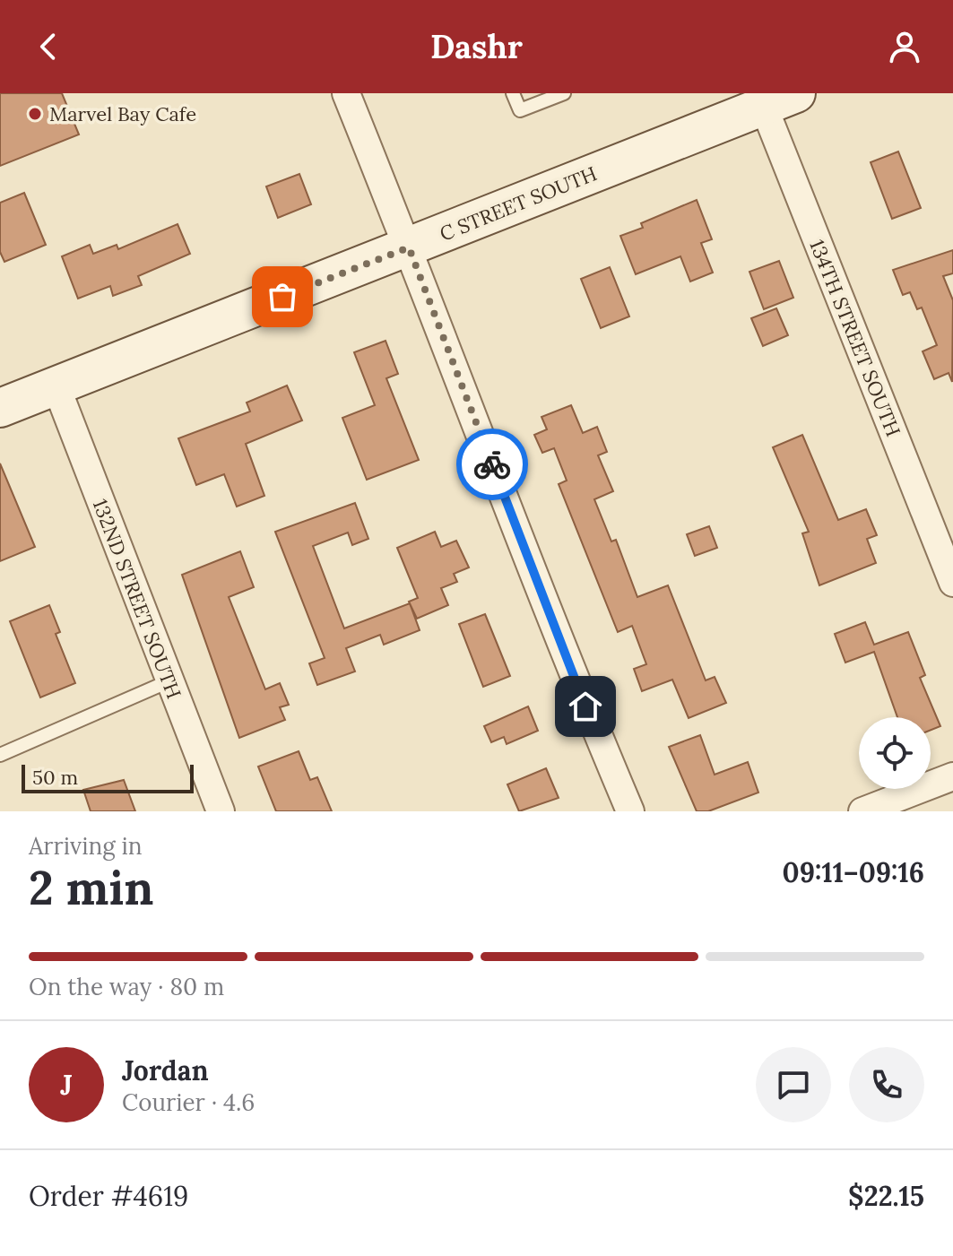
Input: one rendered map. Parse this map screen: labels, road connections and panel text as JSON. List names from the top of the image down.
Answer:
{
  "streets": {
    "street": ["C STREET SOUTH", "134TH STREET SOUTH", "132ND STREET SOUTH"]
  },
  "crossings": [
    ["C STREET SOUTH", "134TH STREET SOUTH"],
    ["C STREET SOUTH", "132ND STREET SOUTH"]
  ],
  "places": ["Marvel Bay Cafe"],
  "scale_bar": "50 m",
  "page": {
    "header": "Dashr",
    "scale": "50 m",
    "heading": ["2 min", "Arriving in", "09:11–09:16"],
    "panel": [
      "Jordan",
      "Courier · 4.6",
      "Order #4619",
      "$22.15"
    ],
    "bar": "On the way · 80 m",
    "round": "J"
  }
}
